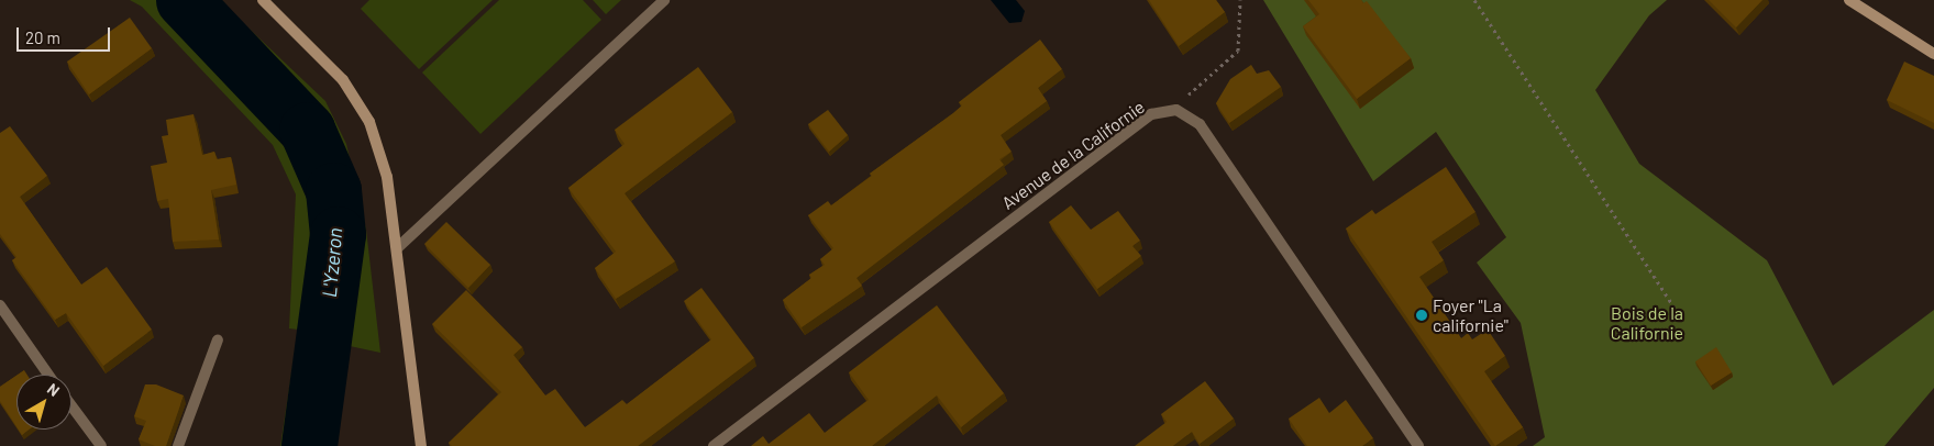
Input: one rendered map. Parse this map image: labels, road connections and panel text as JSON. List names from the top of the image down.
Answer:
{
  "streets": {
    "street": ["Avenue de la Californie"]
  },
  "water": ["L'Yzeron"],
  "parks": ["Bois de la Californie"],
  "places": ["Foyer \"La californie\""],
  "scale_bar": "20 m",
  "north": "top right"
}
